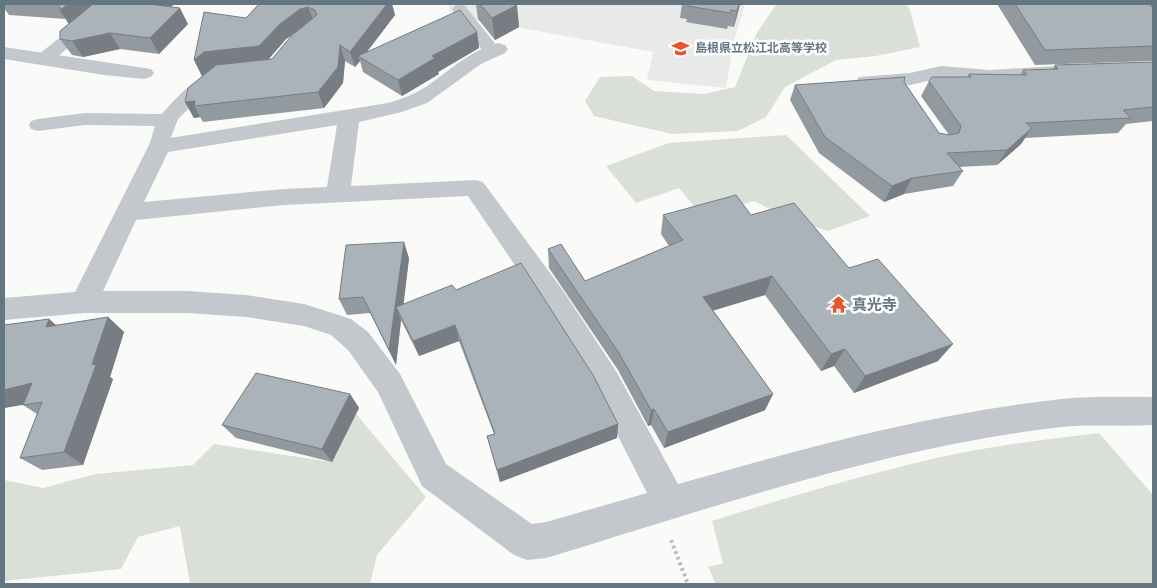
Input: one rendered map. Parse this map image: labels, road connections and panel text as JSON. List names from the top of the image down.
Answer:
{
  "places": {
    "school or university": ["島根県立松江北高等学校"],
    "temple": ["真光寺"]
  }
}
